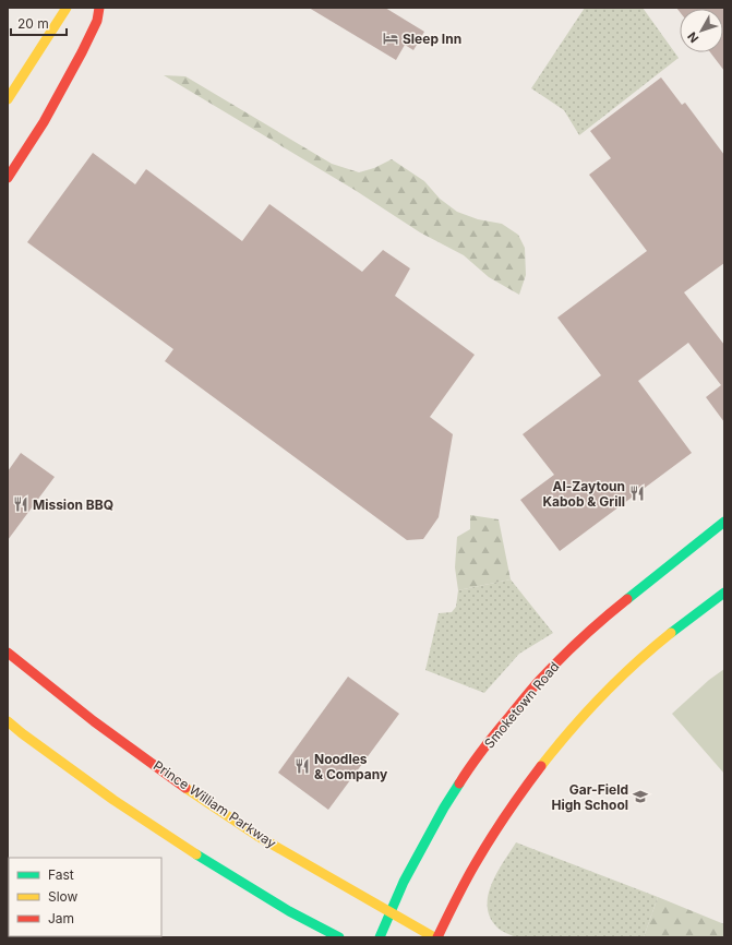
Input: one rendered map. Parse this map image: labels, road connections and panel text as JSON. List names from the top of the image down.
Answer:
{
  "streets": {
    "main road": ["Smoketown Road", "Prince William Parkway"]
  },
  "crossings": [
    ["Smoketown Road", "Prince William Parkway"]
  ],
  "places": {
    "hotel": ["Sleep Inn"],
    "restaurant": ["Al-Zaytoun Kabob & Grill", "Mission BBQ", "Noodles & Company"],
    "school or university": ["Gar-Field High School"]
  },
  "legend": ["Fast", "Slow", "Jam"],
  "scale_bar": "20 m",
  "north": "bottom left"
}
